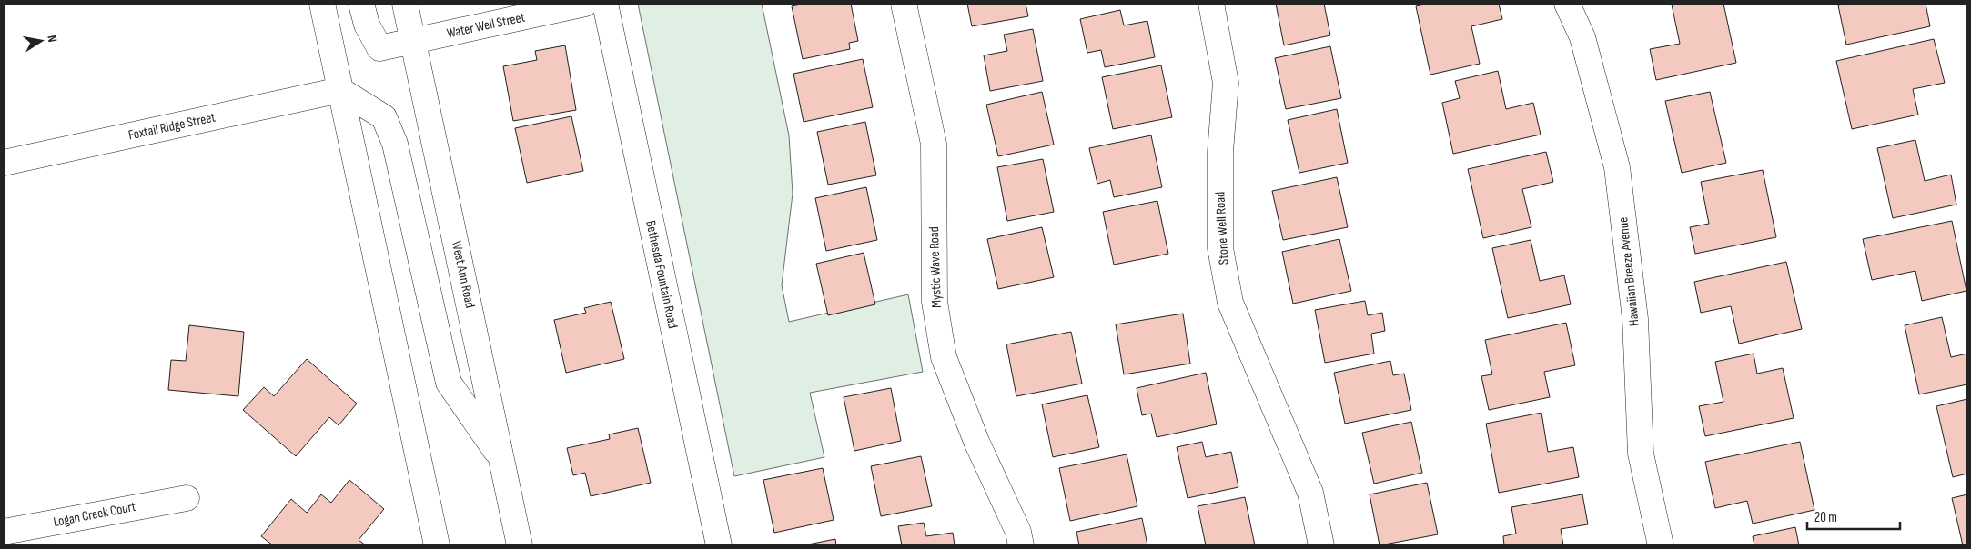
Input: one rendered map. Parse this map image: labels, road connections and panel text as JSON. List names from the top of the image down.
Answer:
{
  "streets": {
    "street": [
      "Water Well Street",
      "Foxtail Ridge Street",
      "Stone Well Road",
      "Mystic Wave Road",
      "Hawaiian Breeze Avenue",
      "West Ann Road",
      "Bethesda Fountain Road",
      "Logan Creek Court"
    ]
  },
  "crossings": [
    ["Water Well Street", "West Ann Road"]
  ],
  "scale_bar": "20 m",
  "north": "right"
}
